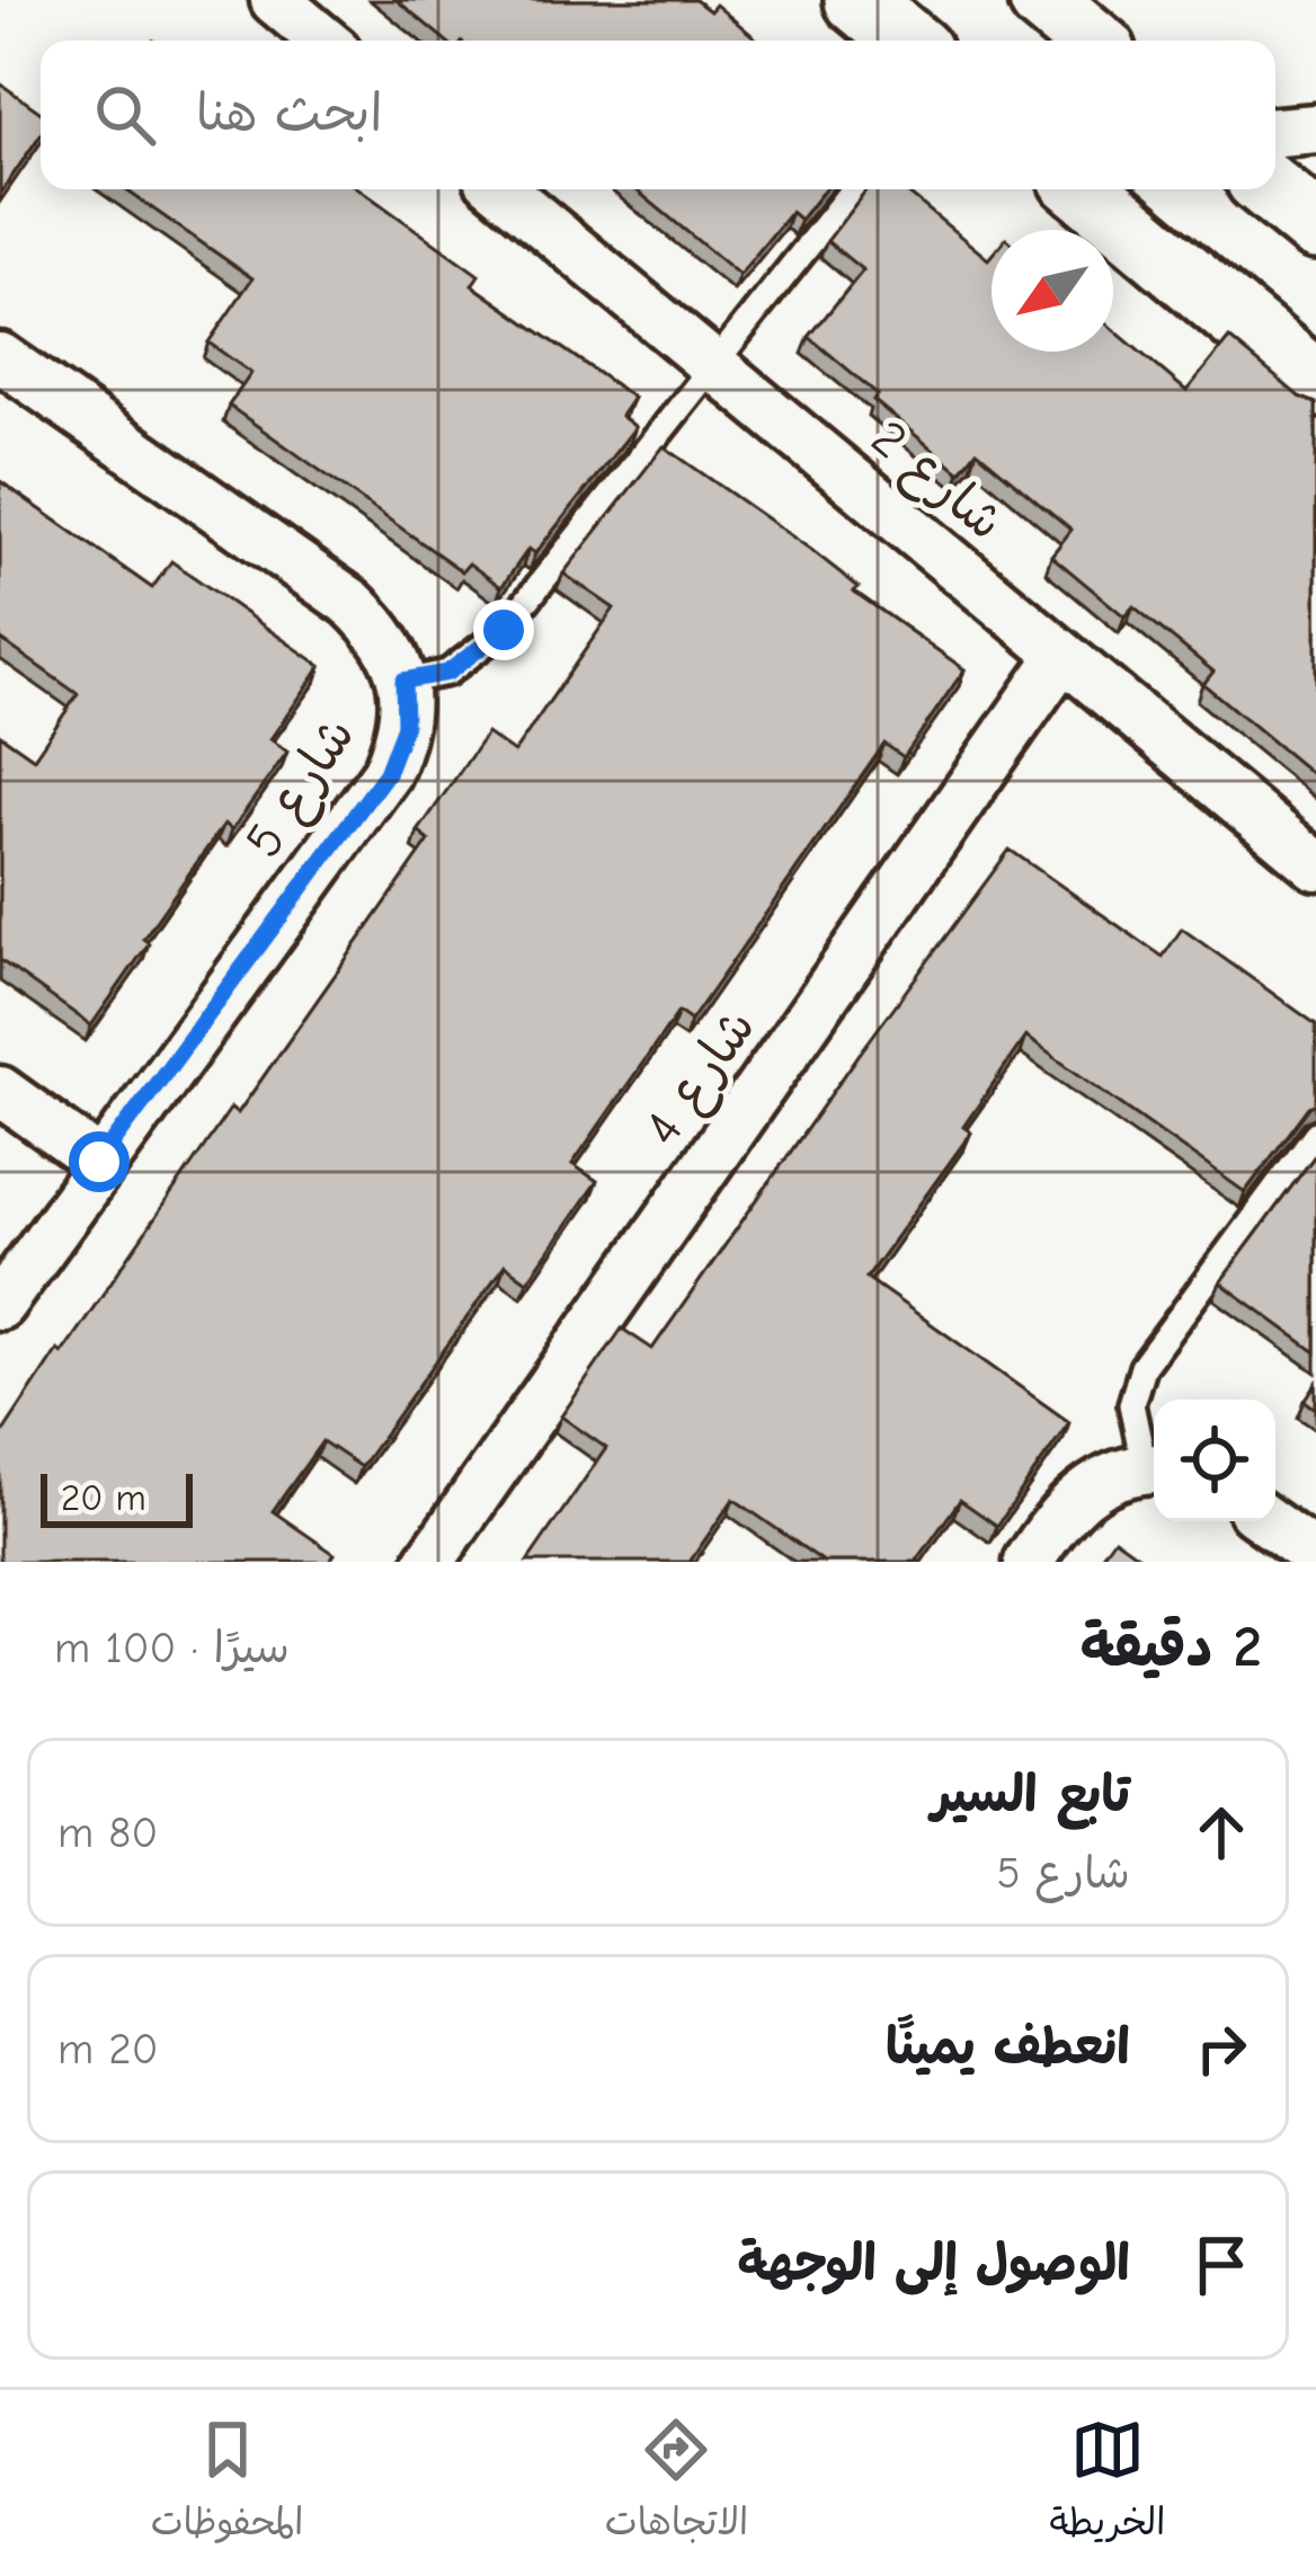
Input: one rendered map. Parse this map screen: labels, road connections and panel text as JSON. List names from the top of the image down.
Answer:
{
  "streets": {
    "street": ["شارع 2", "شارع 5", "شارع 4"]
  },
  "crossings": [
    ["شارع 2", "شارع 4"]
  ],
  "scale_bar": "20 m",
  "north": "bottom left",
  "page": {
    "search": "ابحث هنا",
    "scale": "20 m",
    "heading": ["2 دقيقة", "سيرًا · 100 m"],
    "list": [
      ["تابع السير", "شارع 5", "80 m"],
      ["انعطف يمينًا", "20 m"],
      "الوصول إلى الوجهة"
    ],
    "nav": ["الخريطة", "الاتجاهات", "المحفوظات"]
  }
}
